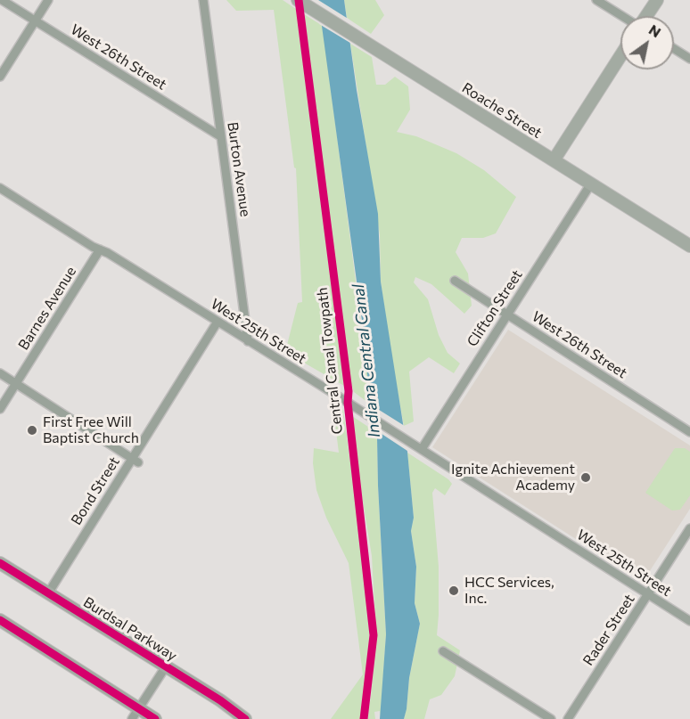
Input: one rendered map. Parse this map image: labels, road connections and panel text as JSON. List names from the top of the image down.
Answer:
{
  "streets": {
    "street": [
      "West 26th Street",
      "Roache Street",
      "Burton Avenue",
      "Barnes Avenue",
      "Clifton Street",
      "West 25th Street",
      "Bond Street",
      "Burdsal Parkway",
      "Rader Street"
    ],
    "cycle path": ["Central Canal Towpath"]
  },
  "crossings": [
    ["West 26th Street", "Burton Avenue"],
    ["West 26th Street", "Clifton Street"],
    ["Roache Street", "Clifton Street"],
    ["Burton Avenue", "West 25th Street"],
    ["Barnes Avenue", "West 25th Street"],
    ["Clifton Street", "West 25th Street"],
    ["West 25th Street", "Bond Street"],
    ["West 25th Street", "Rader Street"],
    ["Bond Street", "Burdsal Parkway"]
  ],
  "water": ["Indiana Central Canal"],
  "places": ["First Free Will Baptist Church", "Ignite Achievement Academy", "HCC Services, Inc."],
  "north": "top right"
}
